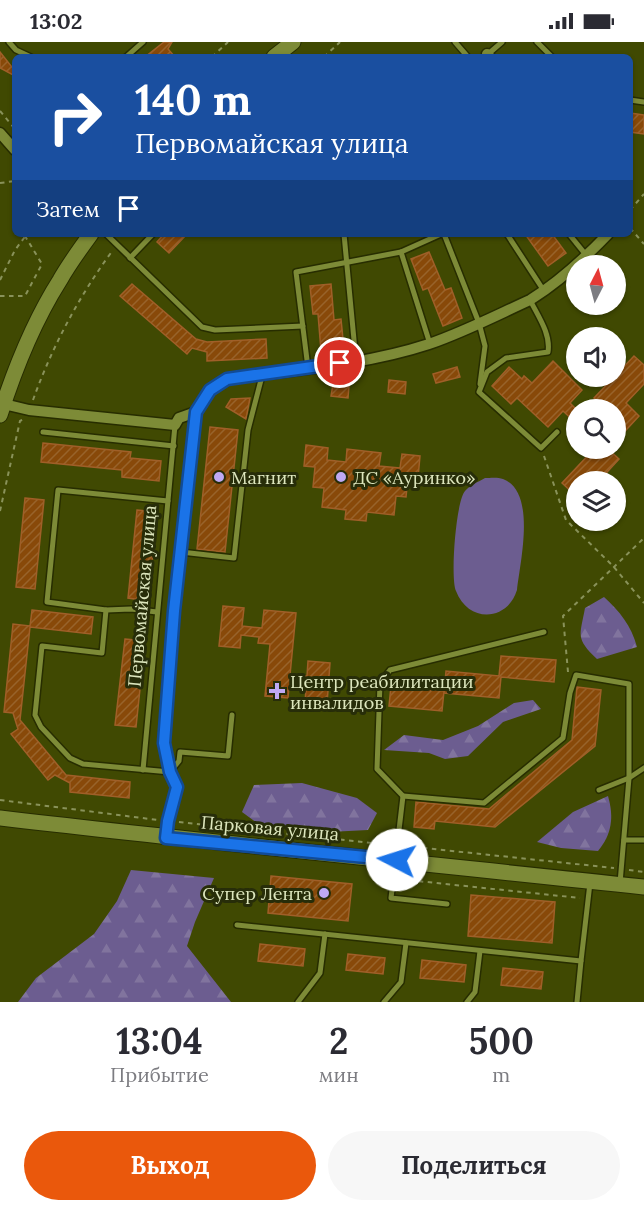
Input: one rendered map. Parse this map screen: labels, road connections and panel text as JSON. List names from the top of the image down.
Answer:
{
  "streets": {
    "main road": ["Парковая улица"],
    "street": ["Первомайская улица"]
  },
  "crossings": [
    ["Первомайская улица", "Парковая улица"]
  ],
  "places": {
    "other": ["Магнит", "ДС «Ауринко»", "Супер Лента"],
    "health": ["Центр реабилитации инвалидов"]
  },
  "north": "top",
  "page": {
    "status": "13:02",
    "turn": ["140 m", "Первомайская улица"],
    "then": "Затем",
    "eta": [
      "13:04",
      "Прибытие",
      "2",
      "мин",
      "500",
      "m"
    ],
    "buttons": ["Выход", "Поделиться"]
  }
}
